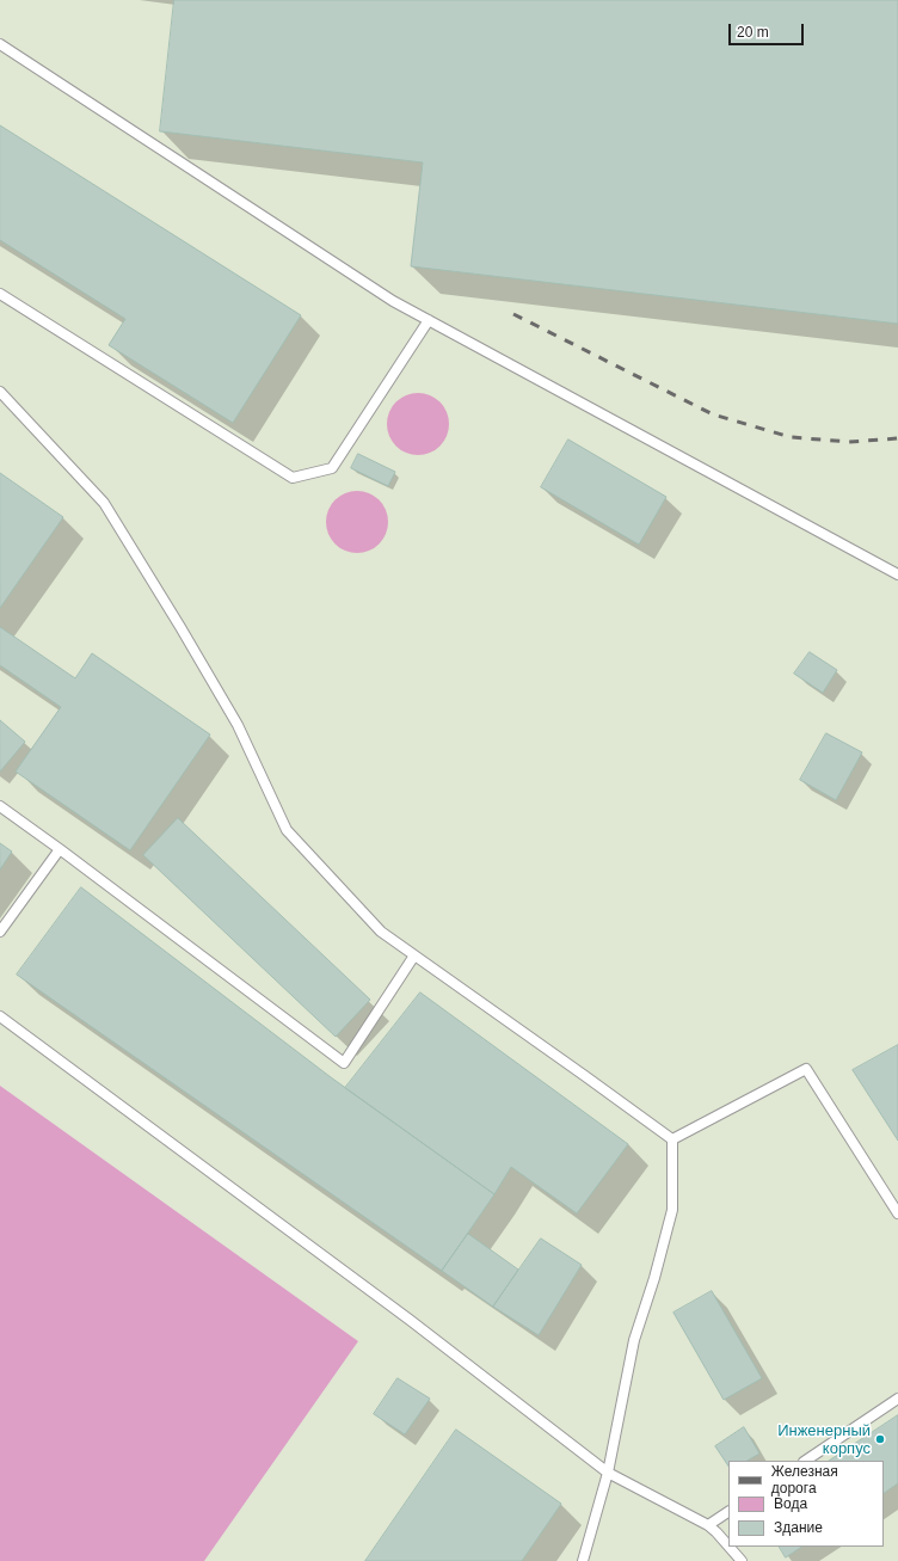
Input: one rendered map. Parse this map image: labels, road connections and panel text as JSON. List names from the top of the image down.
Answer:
{
  "places": ["Инженерный корпус"],
  "legend": ["Железная дорога", "Вода", "Здание"],
  "scale_bar": "20 m"
}
